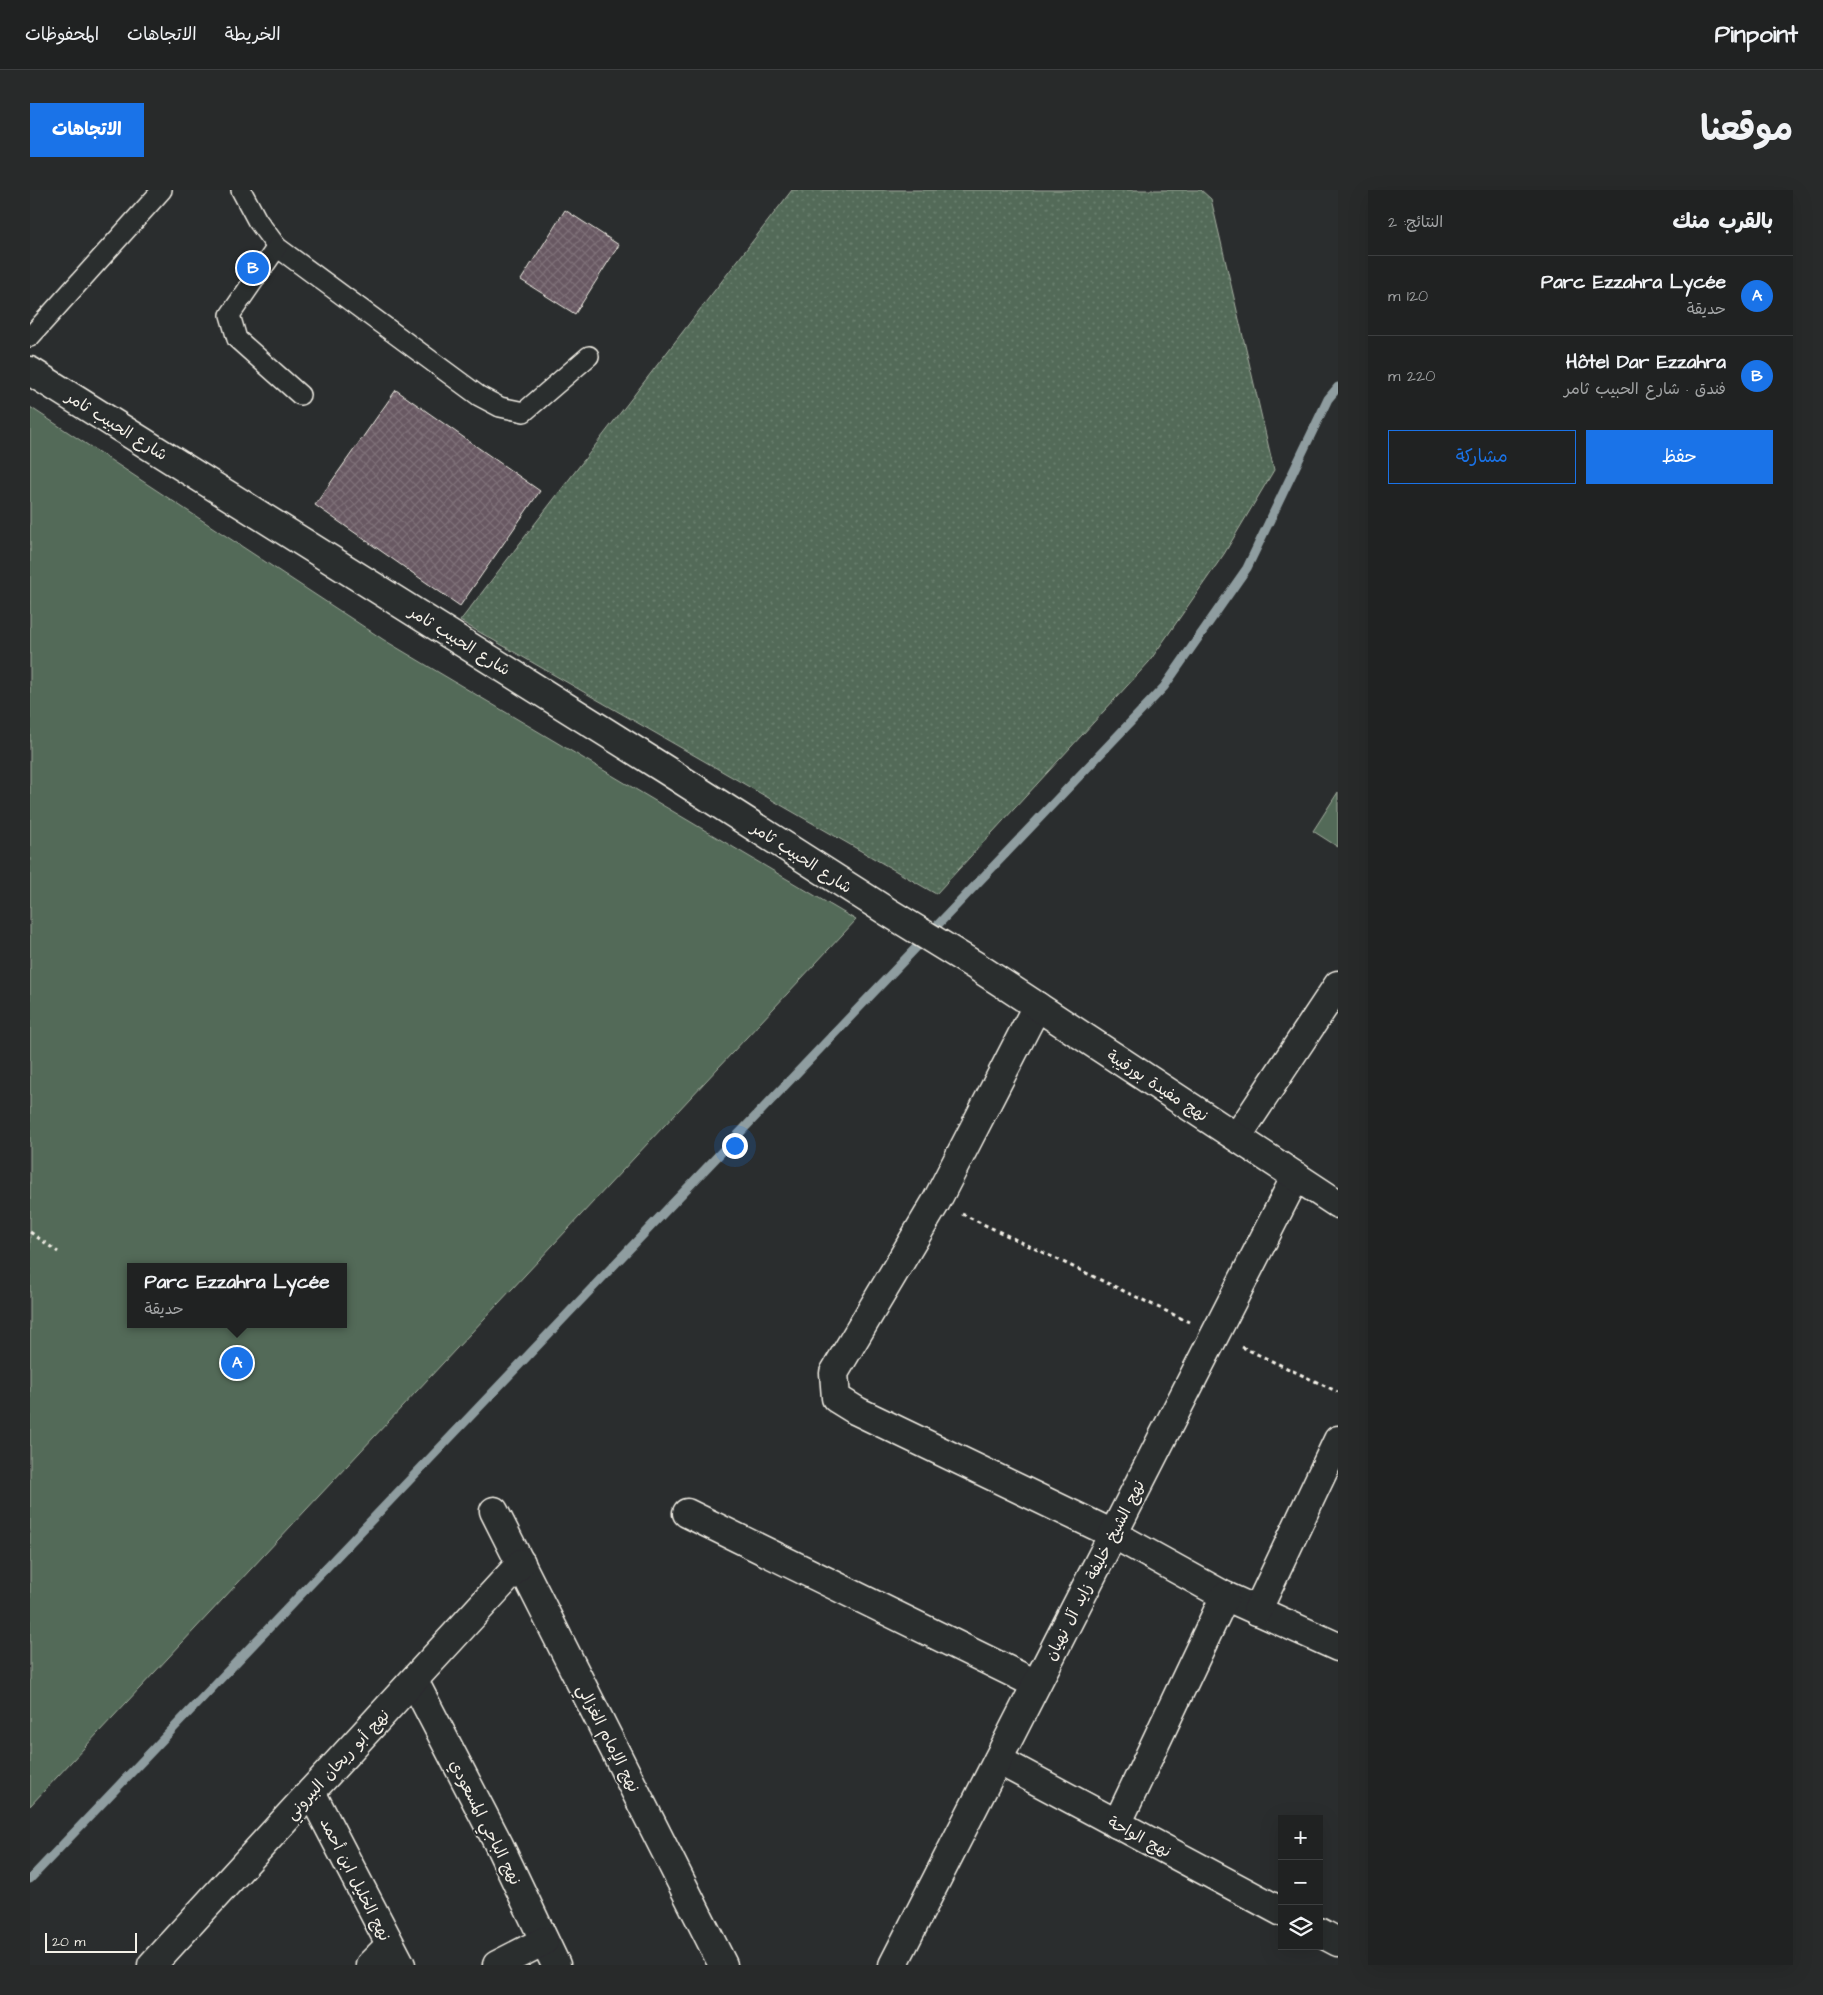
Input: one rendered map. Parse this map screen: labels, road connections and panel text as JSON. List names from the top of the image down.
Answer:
{
  "streets": {
    "street": [
      "شارع الحبيب ثامر",
      "نهج مفيدة بورقيبة",
      "نهج الشيخ خليفة زايد آل نهيان",
      "نهج الإمام الغزالي",
      "نهج أبو ريحان البيروني",
      "نهج الباجي المسعودي",
      "نهج الواحة",
      "نهج الخليل ابن أحمد"
    ]
  },
  "crossings": [
    ["شارع الحبيب ثامر", "نهج مفيدة بورقيبة"],
    ["نهج مفيدة بورقيبة", "نهج الشيخ خليفة زايد آل نهيان"],
    ["نهج الشيخ خليفة زايد آل نهيان", "نهج الواحة"],
    ["نهج الإمام الغزالي", "نهج أبو ريحان البيروني"],
    ["نهج أبو ريحان البيروني", "نهج الباجي المسعودي"],
    ["نهج أبو ريحان البيروني", "نهج الخليل ابن أحمد"]
  ],
  "scale_bar": "20 m",
  "page": {
    "header": "Pinpoint",
    "nav": ["الخريطة", "الاتجاهات", "المحفوظات"],
    "title": "موقعنا",
    "buttons": [
      "الاتجاهات",
      ["حفظ", "مشاركة"]
    ],
    "heading": ["بالقرب منك", "النتائج: 2"],
    "pins": ["B", "A"],
    "list": [
      {
        "mark": "A",
        "name": "Parc Ezzahra Lycée",
        "note": "حديقة",
        "value": "120 m"
      },
      {
        "mark": "B",
        "name": "Hôtel Dar Ezzahra",
        "note": "فندق · شارع الحبيب ثامر",
        "value": "220 m"
      }
    ],
    "popup": ["Parc Ezzahra Lycée", "حديقة"],
    "map_buttons": ["+", "−"],
    "scale": "20 m"
  }
}
